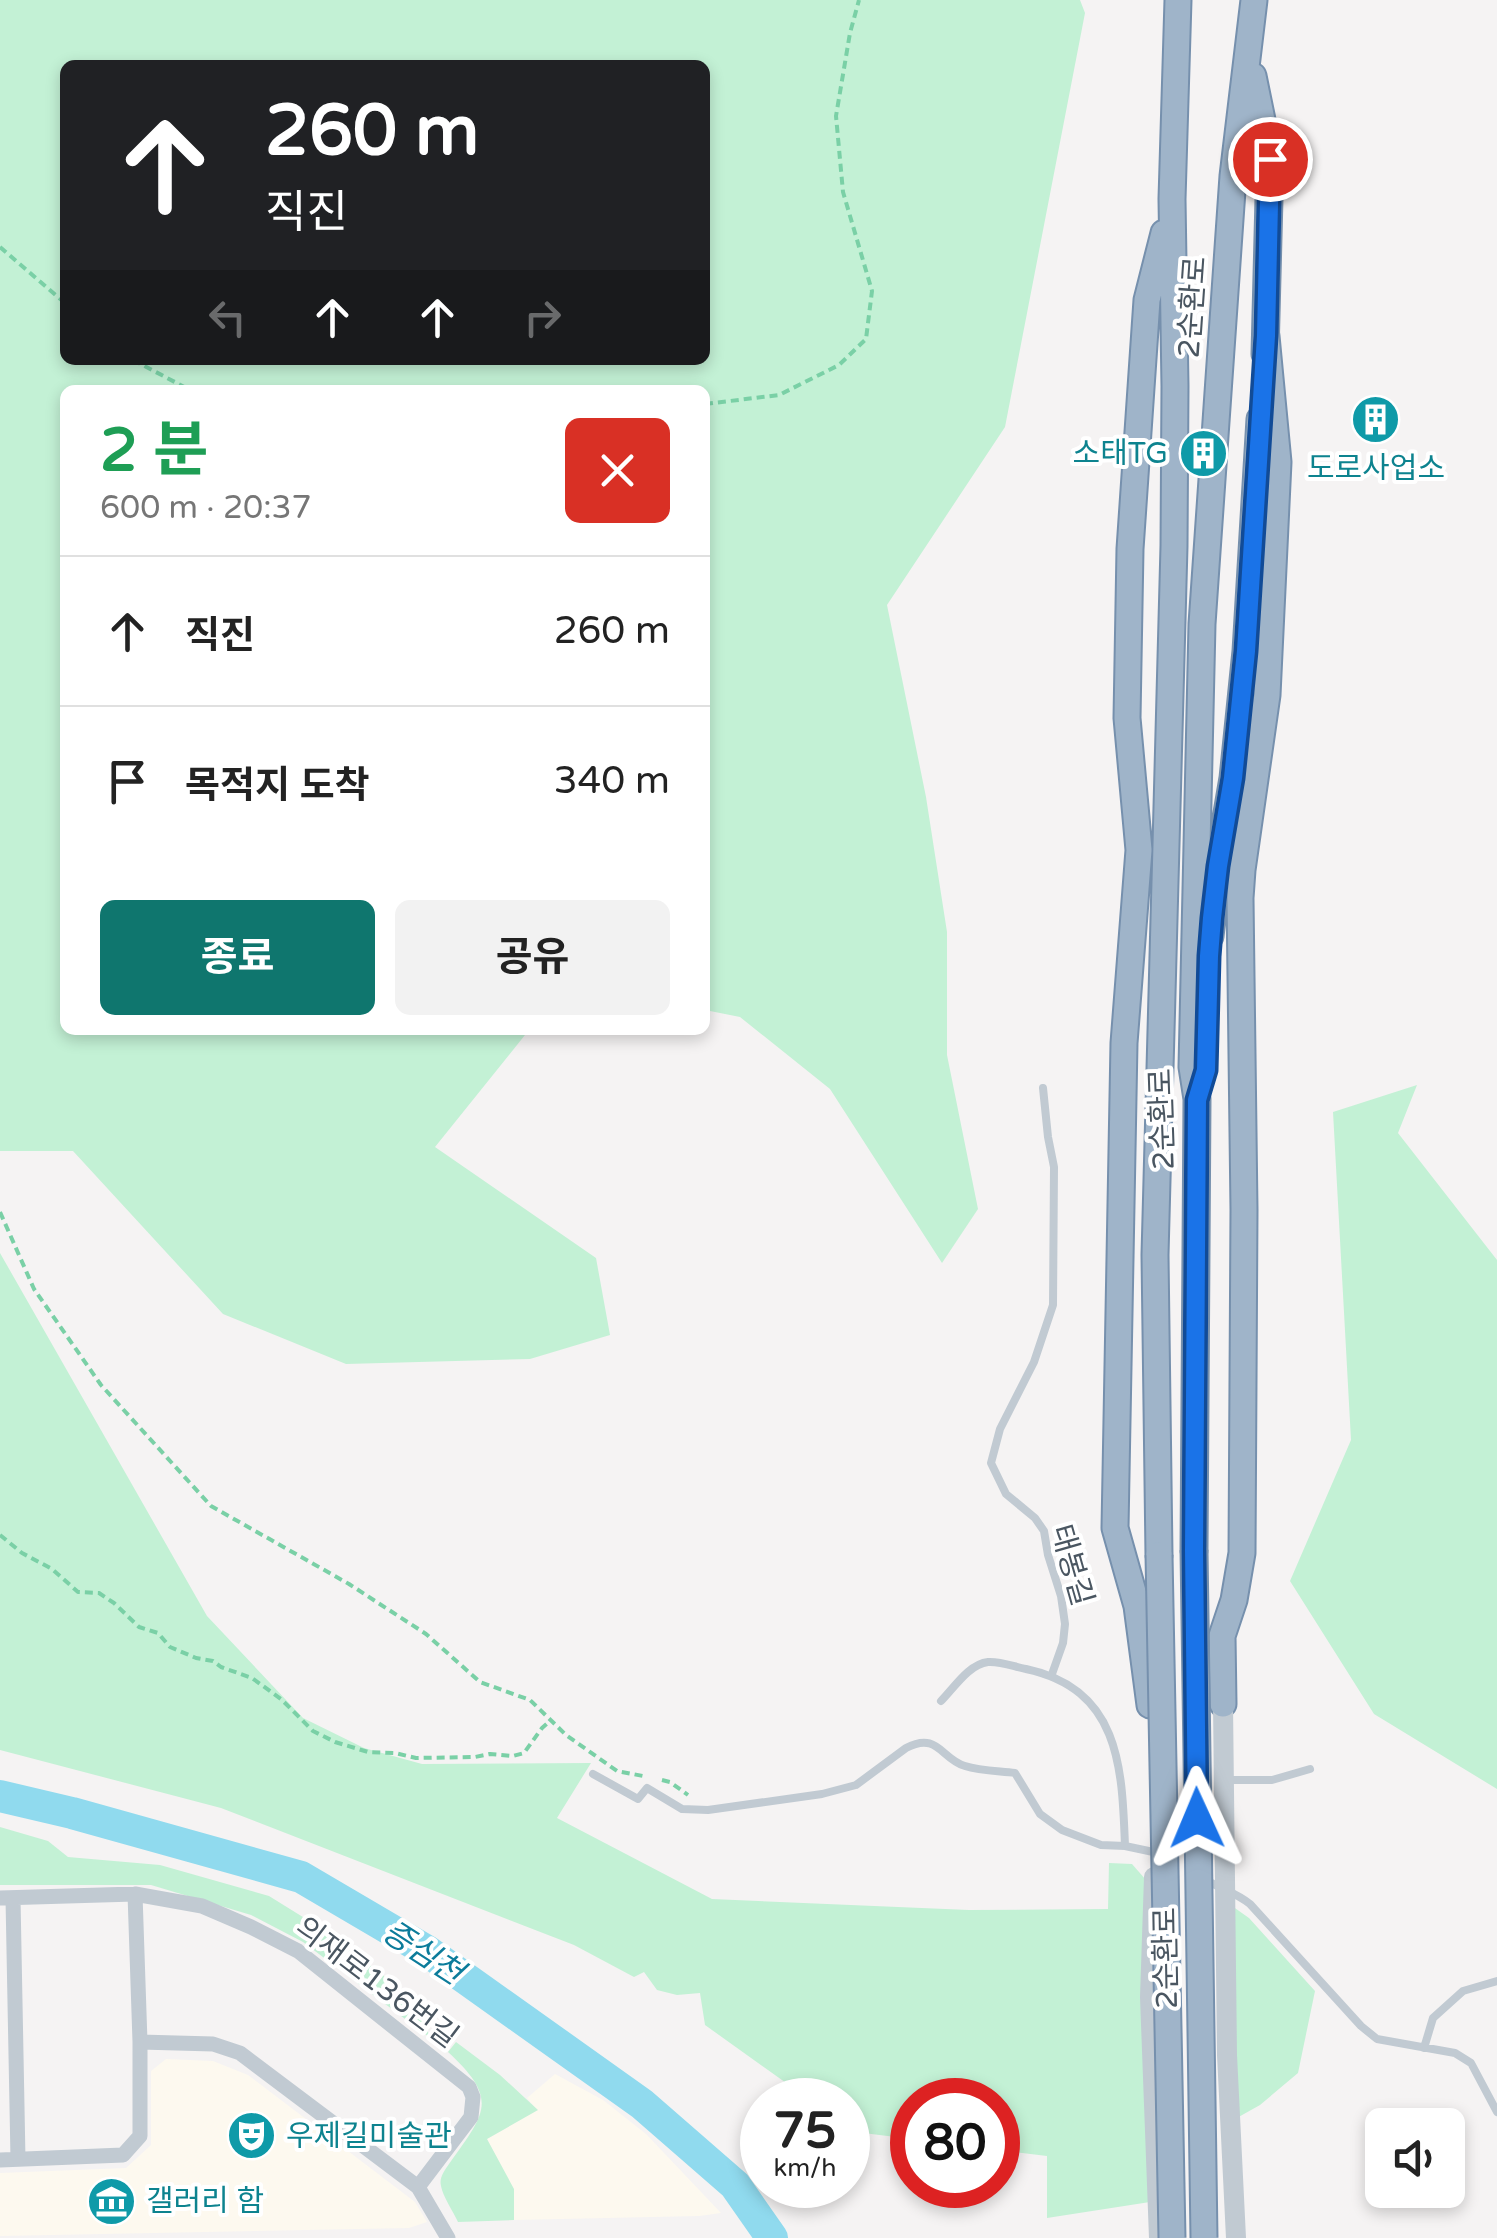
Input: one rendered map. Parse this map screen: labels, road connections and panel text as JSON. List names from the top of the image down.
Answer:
{
  "streets": {
    "highway": ["2순환로"],
    "street": ["의재로136번길"],
    "lane": ["태봉길"]
  },
  "water": ["증심천"],
  "places": {
    "building": ["도로사업소", "소태TG"],
    "theatre": ["우제길미술관"],
    "museum": ["갤러리 함"]
  },
  "page": {
    "turn": ["260 m", "직진"],
    "heading": ["2 분", "600 m · 20:37"],
    "list": [
      {
        "name": "직진",
        "value": "260 m"
      },
      {
        "name": "목적지 도착",
        "value": "340 m"
      }
    ],
    "buttons": ["종료", "공유"],
    "speed": "75 km/h",
    "limit": "80"
  }
}
